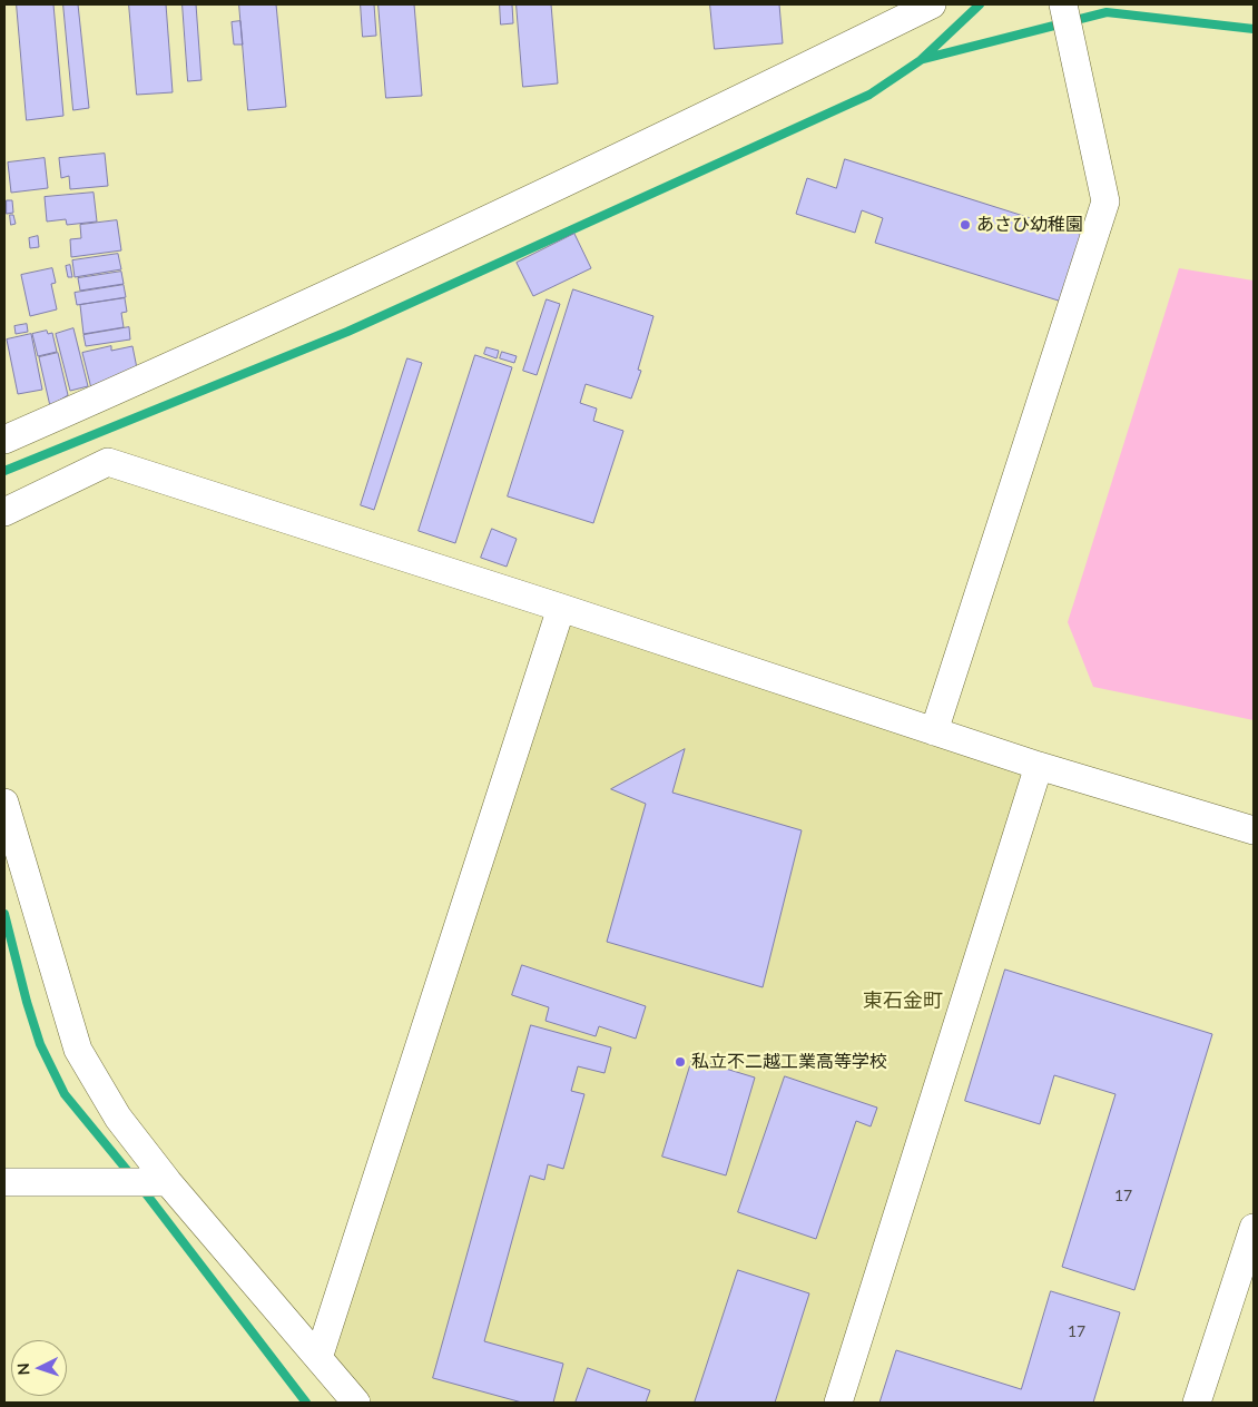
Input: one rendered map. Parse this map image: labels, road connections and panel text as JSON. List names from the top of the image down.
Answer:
{
  "districts": ["東石金町"],
  "places": ["あさひ幼稚園", "私立不二越工業高等学校"],
  "house_numbers": ["17", "17"],
  "north": "left"
}
